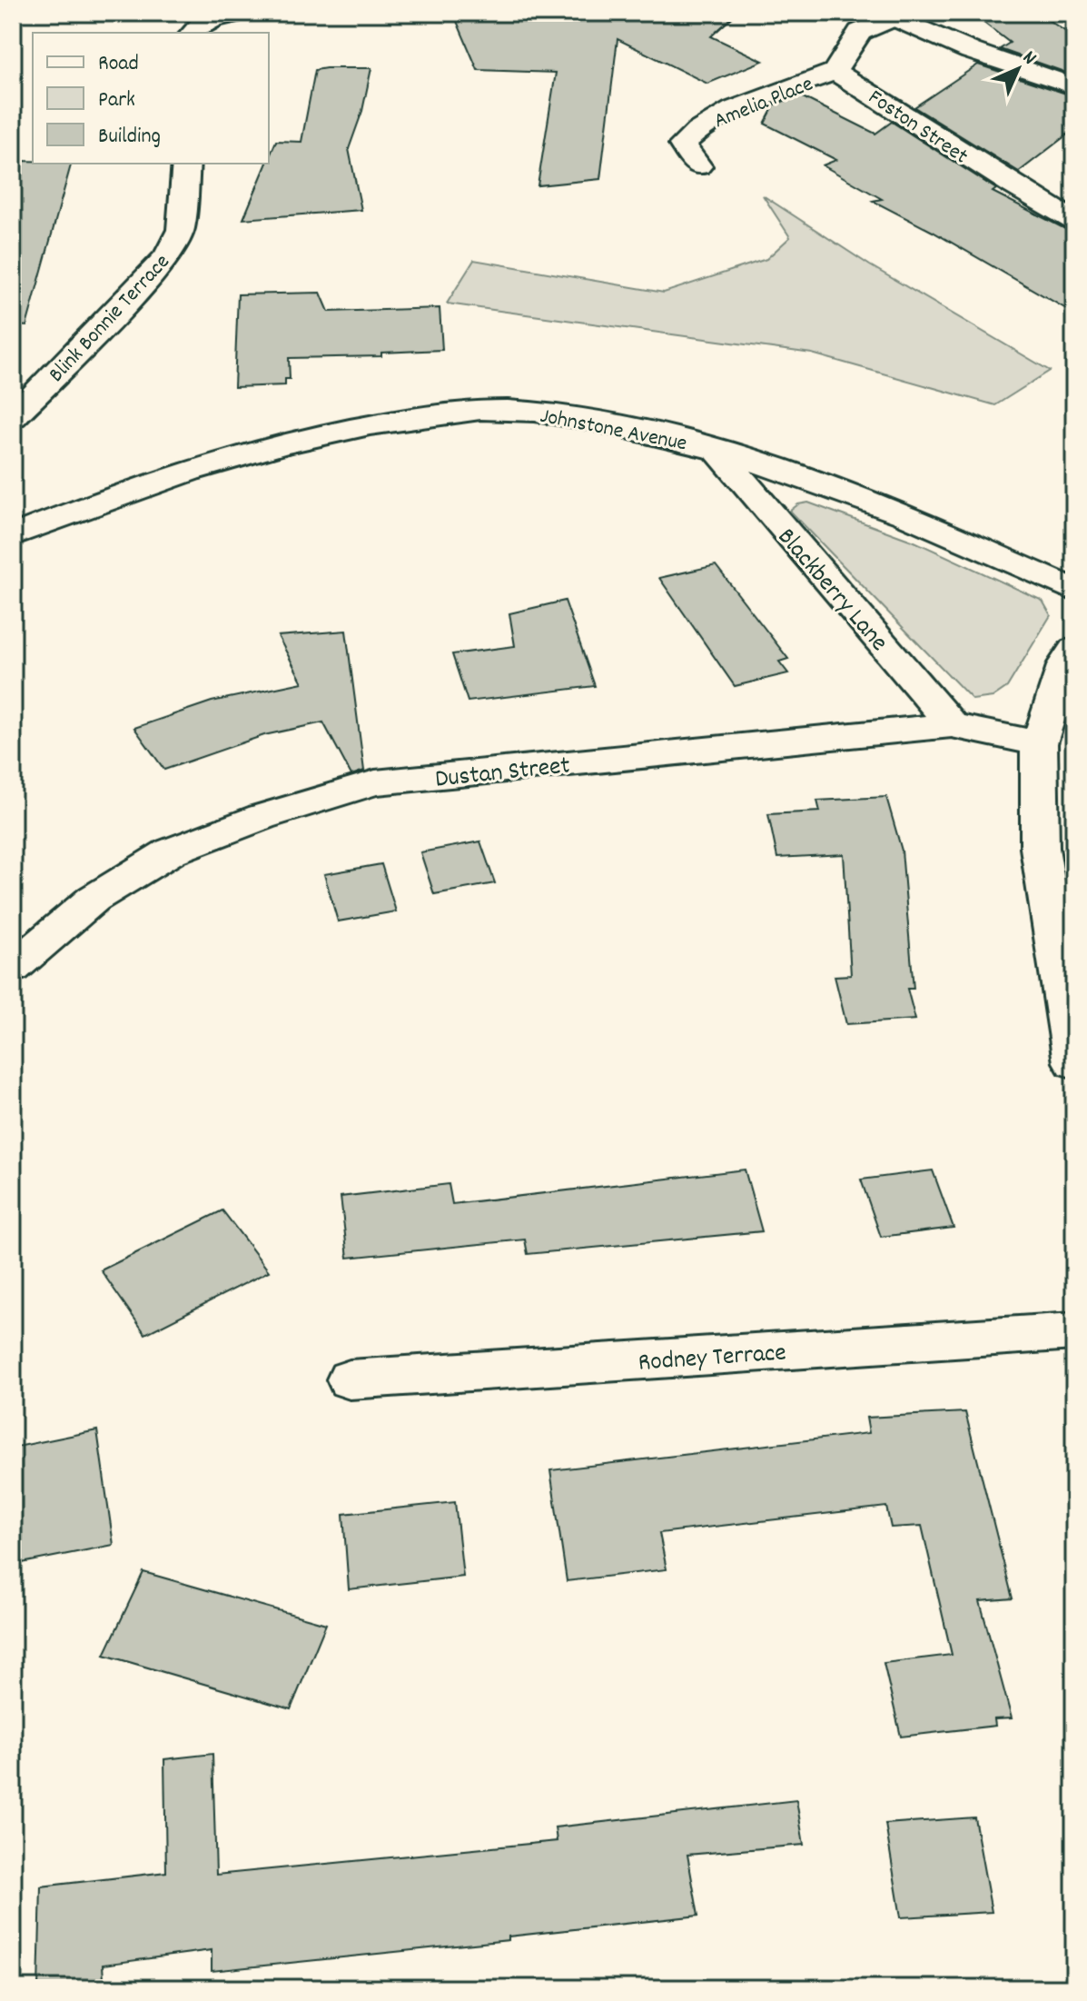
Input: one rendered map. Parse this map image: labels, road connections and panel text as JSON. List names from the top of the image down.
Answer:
{
  "streets": {
    "street": [
      "Amelia Place",
      "Foston Street",
      "Blink Bonnie Terrace",
      "Johnstone Avenue",
      "Blackberry Lane",
      "Dustan Street",
      "Rodney Terrace"
    ]
  },
  "crossings": [
    ["Amelia Place", "Foston Street"],
    ["Johnstone Avenue", "Blackberry Lane"],
    ["Blackberry Lane", "Dustan Street"]
  ],
  "legend": ["Road", "Park", "Building"],
  "north": "top right"
}
